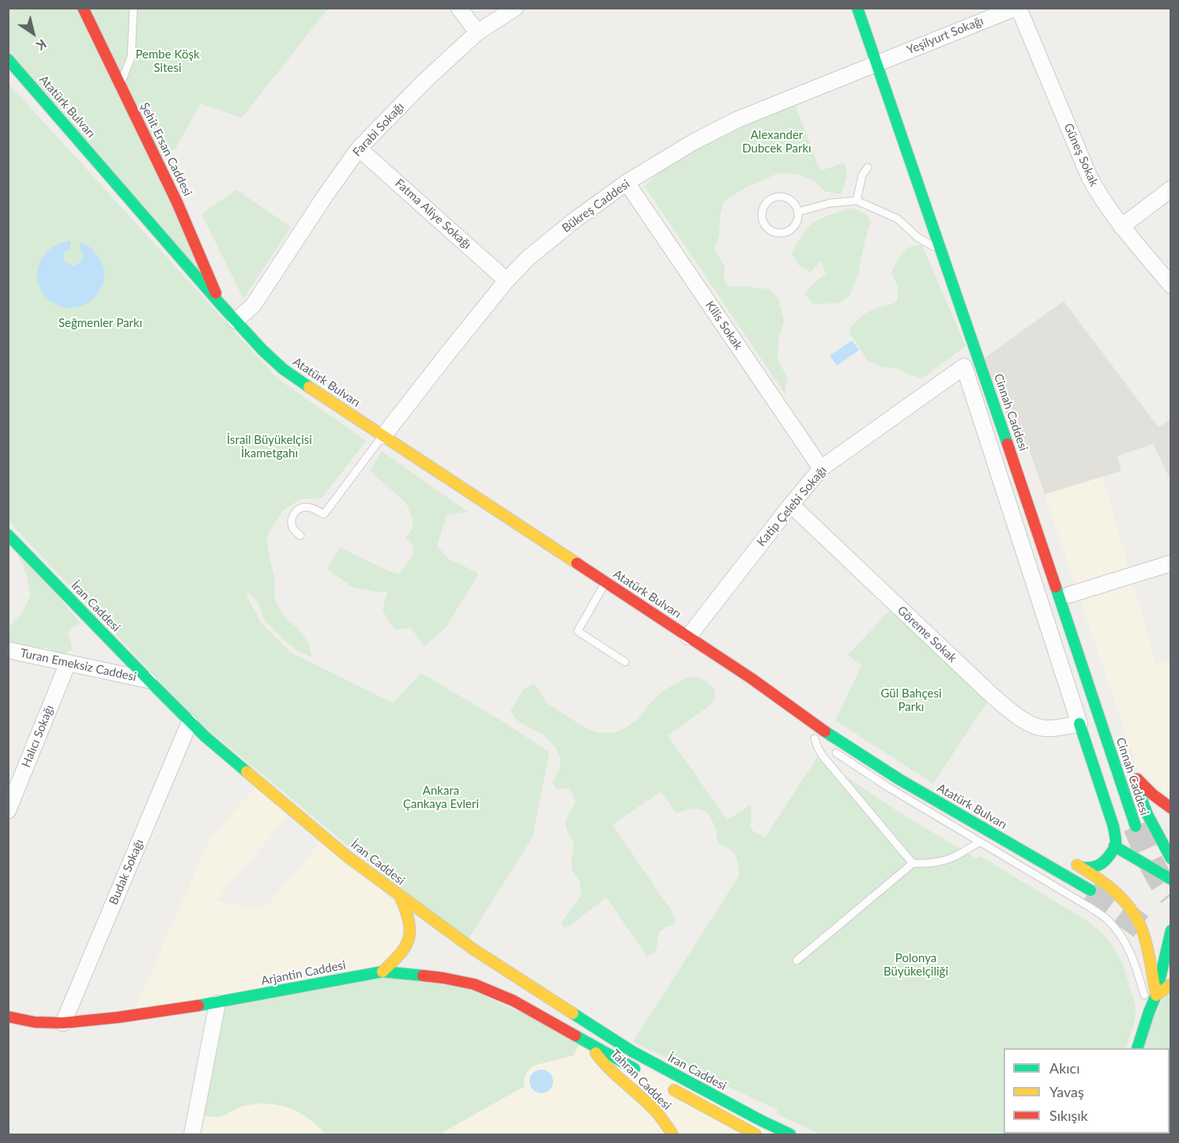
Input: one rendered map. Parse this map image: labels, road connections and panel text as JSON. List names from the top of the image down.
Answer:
{
  "streets": {
    "main road": [
      "Atatürk Bulvarı",
      "Şehit Ersan Caddesi",
      "Cinnah Caddesi",
      "İran Caddesi",
      "Arjantin Caddesi",
      "Tahran Caddesi"
    ],
    "street": [
      "Yeşilyurt Sokağı",
      "Farabi Sokağı",
      "Güneş Sokak",
      "Bükreş Caddesi",
      "Fatma Aliye Sokağı",
      "Kilis Sokak",
      "Katip Çelebi Sokağı",
      "Göreme Sokak",
      "Turan Emeksiz Caddesi",
      "Halıcı Sokağı",
      "Budak Sokağı"
    ]
  },
  "crossings": [
    ["Yeşilyurt Sokağı", "Bükreş Caddesi"],
    ["Yeşilyurt Sokağı", "Cinnah Caddesi"],
    ["Atatürk Bulvarı", "Farabi Sokağı"],
    ["Atatürk Bulvarı", "Şehit Ersan Caddesi"],
    ["Atatürk Bulvarı", "Bükreş Caddesi"],
    ["Atatürk Bulvarı", "Katip Çelebi Sokağı"],
    ["Farabi Sokağı", "Fatma Aliye Sokağı"],
    ["Bükreş Caddesi", "Fatma Aliye Sokağı"],
    ["Bükreş Caddesi", "Kilis Sokak"],
    ["Bükreş Caddesi", "Cinnah Caddesi"],
    ["Kilis Sokak", "Katip Çelebi Sokağı"],
    ["Katip Çelebi Sokağı", "Göreme Sokak"],
    ["İran Caddesi", "Turan Emeksiz Caddesi"],
    ["İran Caddesi", "Budak Sokağı"],
    ["Turan Emeksiz Caddesi", "Halıcı Sokağı"],
    ["Budak Sokağı", "Arjantin Caddesi"],
    ["Arjantin Caddesi", "Tahran Caddesi"]
  ],
  "parks": [
    "Pembe Köşk Sitesi",
    "Alexander Dubcek Parkı",
    "Seğmenler Parkı",
    "İsrail Büyükelçisi İkametgahı",
    "Gül Bahçesi Parkı",
    "Ankara Çankaya Evleri",
    "Polonya Büyükelçiliği"
  ],
  "legend": ["Akıcı", "Yavaş", "Sıkışık"],
  "north": "bottom right"
}
